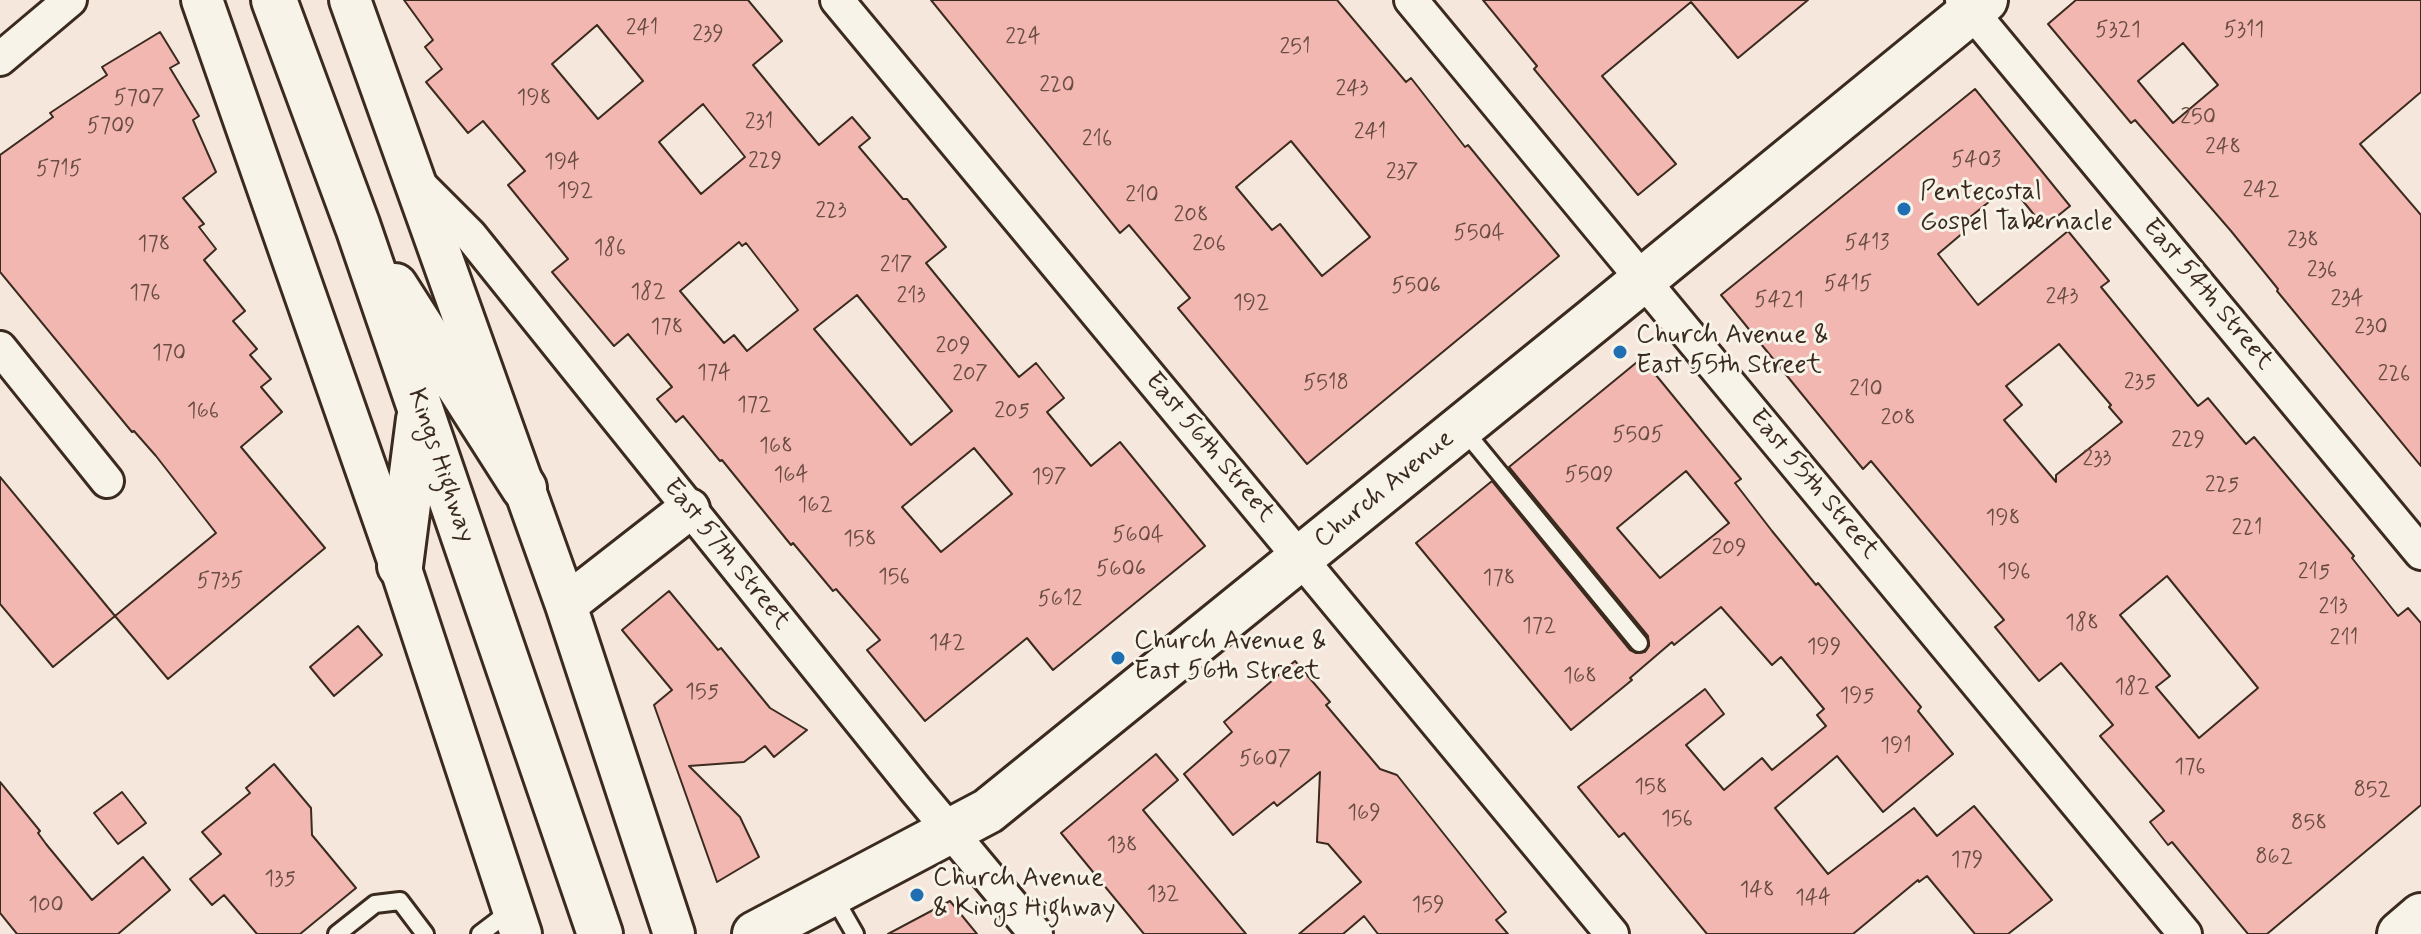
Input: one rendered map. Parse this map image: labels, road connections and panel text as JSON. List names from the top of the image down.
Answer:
{
  "streets": {
    "main road": ["Kings Highway", "Church Avenue"],
    "street": [
      "East 54th Street",
      "East 56th Street",
      "East 55th Street",
      "East 57th Street"
    ]
  },
  "crossings": [
    ["East 54th Street", "Church Avenue"],
    ["East 56th Street", "Church Avenue"],
    ["East 55th Street", "Church Avenue"],
    ["Church Avenue", "East 57th Street"]
  ],
  "places": [
    "Pentecostal Gospel Tabernacle",
    "Church Avenue & East 55th Street",
    "Church Avenue & East 56th Street",
    "Church Avenue & Kings Highway"
  ],
  "house_numbers": [
    "241",
    "5321",
    "5311",
    "239",
    "224",
    "251",
    "220",
    "243",
    "5707",
    "198",
    "250",
    "231",
    "5709",
    "241",
    "216",
    "248",
    "5403",
    "229",
    "194",
    "5715",
    "237",
    "242",
    "192",
    "210",
    "223",
    "208",
    "5504",
    "238",
    "5413",
    "178",
    "206",
    "186",
    "217",
    "236",
    "5415",
    "5506",
    "182",
    "176",
    "213",
    "243",
    "234",
    "5421",
    "192",
    "178",
    "230",
    "209",
    "170",
    "174",
    "207",
    "226",
    "235",
    "5518",
    "210",
    "172",
    "166",
    "205",
    "208",
    "5505",
    "229",
    "168",
    "233",
    "164",
    "5509",
    "197",
    "225",
    "162",
    "198",
    "221",
    "5604",
    "158",
    "209",
    "5606",
    "196",
    "215",
    "156",
    "178",
    "5735",
    "5612",
    "213",
    "188",
    "172",
    "211",
    "142",
    "199",
    "168",
    "182",
    "155",
    "195",
    "191",
    "5607",
    "176",
    "158",
    "852",
    "169",
    "156",
    "858",
    "138",
    "862",
    "179",
    "135",
    "148",
    "132",
    "144",
    "100",
    "159"
  ]
}
